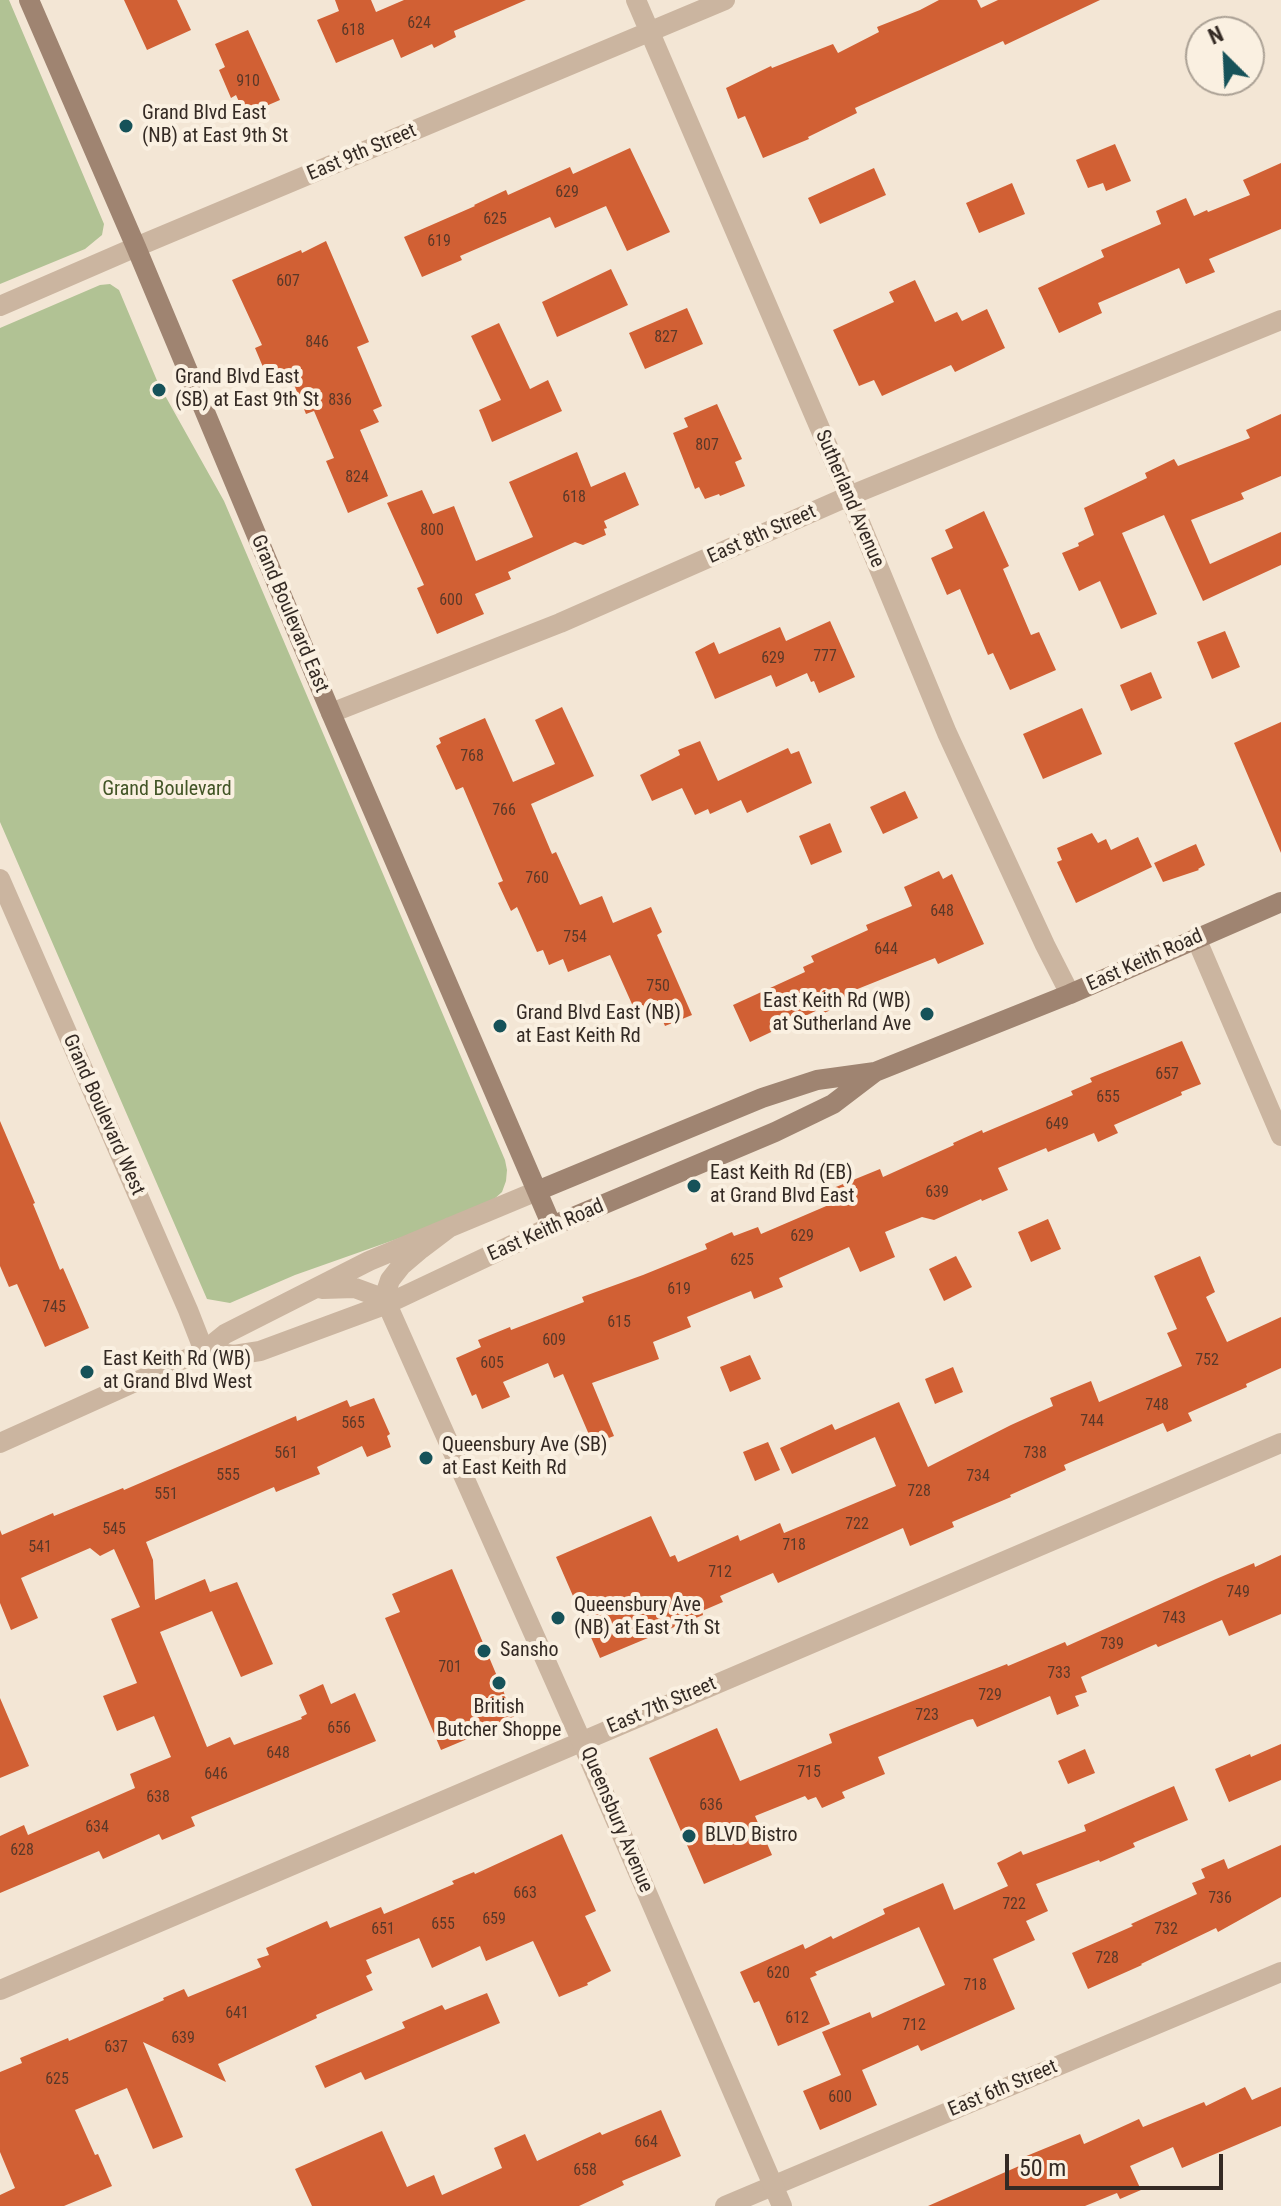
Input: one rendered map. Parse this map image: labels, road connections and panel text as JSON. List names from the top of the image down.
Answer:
{
  "streets": {
    "main road": ["Grand Boulevard East", "East Keith Road"],
    "street": [
      "East 9th Street",
      "Sutherland Avenue",
      "East 8th Street",
      "Grand Boulevard West",
      "East 7th Street",
      "Queensbury Avenue",
      "East 6th Street"
    ]
  },
  "crossings": [
    ["East 9th Street", "Sutherland Avenue"],
    ["East 9th Street", "Grand Boulevard East"],
    ["Sutherland Avenue", "East 8th Street"],
    ["Sutherland Avenue", "East Keith Road"],
    ["East 8th Street", "Grand Boulevard East"],
    ["Grand Boulevard East", "East Keith Road"],
    ["East Keith Road", "Grand Boulevard West"],
    ["East Keith Road", "Queensbury Avenue"],
    ["East 7th Street", "Queensbury Avenue"],
    ["Queensbury Avenue", "East 6th Street"]
  ],
  "parks": ["Grand Boulevard"],
  "places": [
    "Grand Blvd East (NB) at East 9th St",
    "Grand Blvd East (SB) at East 9th St",
    "East Keith Rd (WB) at Sutherland Ave",
    "Grand Blvd East (NB) at East Keith Rd",
    "East Keith Rd (EB) at Grand Blvd East",
    "East Keith Rd (WB) at Grand Blvd West",
    "Queensbury Ave (SB) at East Keith Rd",
    "Queensbury Ave (NB) at East 7th St",
    "Sansho",
    "British Butcher Shoppe",
    "BLVD Bistro"
  ],
  "house_numbers": [
    "624",
    "618",
    "910",
    "629",
    "625",
    "619",
    "607",
    "827",
    "846",
    "836",
    "807",
    "824",
    "618",
    "800",
    "600",
    "777",
    "629",
    "768",
    "766",
    "760",
    "648",
    "754",
    "644",
    "750",
    "657",
    "655",
    "649",
    "639",
    "629",
    "625",
    "619",
    "745",
    "615",
    "609",
    "752",
    "605",
    "748",
    "744",
    "565",
    "561",
    "738",
    "555",
    "734",
    "728",
    "551",
    "722",
    "545",
    "718",
    "541",
    "712",
    "749",
    "743",
    "739",
    "701",
    "733",
    "729",
    "723",
    "656",
    "648",
    "715",
    "646",
    "638",
    "636",
    "634",
    "628",
    "663",
    "736",
    "722",
    "659",
    "655",
    "651",
    "732",
    "728",
    "620",
    "718",
    "641",
    "612",
    "712",
    "639",
    "637",
    "625",
    "600",
    "664",
    "658"
  ],
  "scale_bar": "50 m",
  "north": "top left"
}
